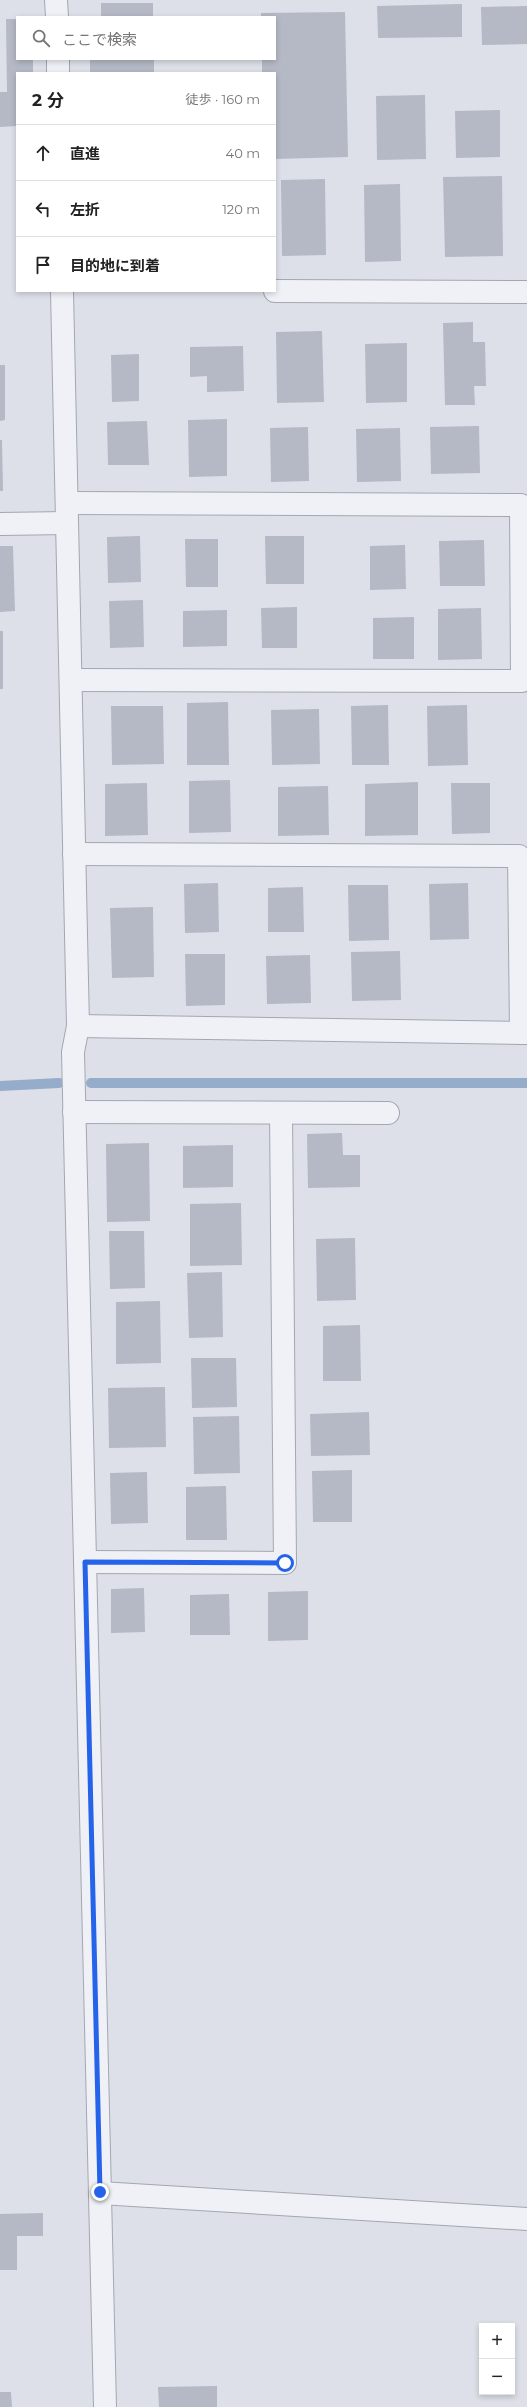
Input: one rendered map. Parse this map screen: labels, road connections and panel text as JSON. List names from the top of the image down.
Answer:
{
  "page": {
    "search": "ここで検索",
    "heading": ["2 分", "徒歩 · 160 m"],
    "list": [
      ["直進", "40 m"],
      ["左折", "120 m"],
      "目的地に到着"
    ],
    "map_buttons": ["+", "−"]
  }
}
